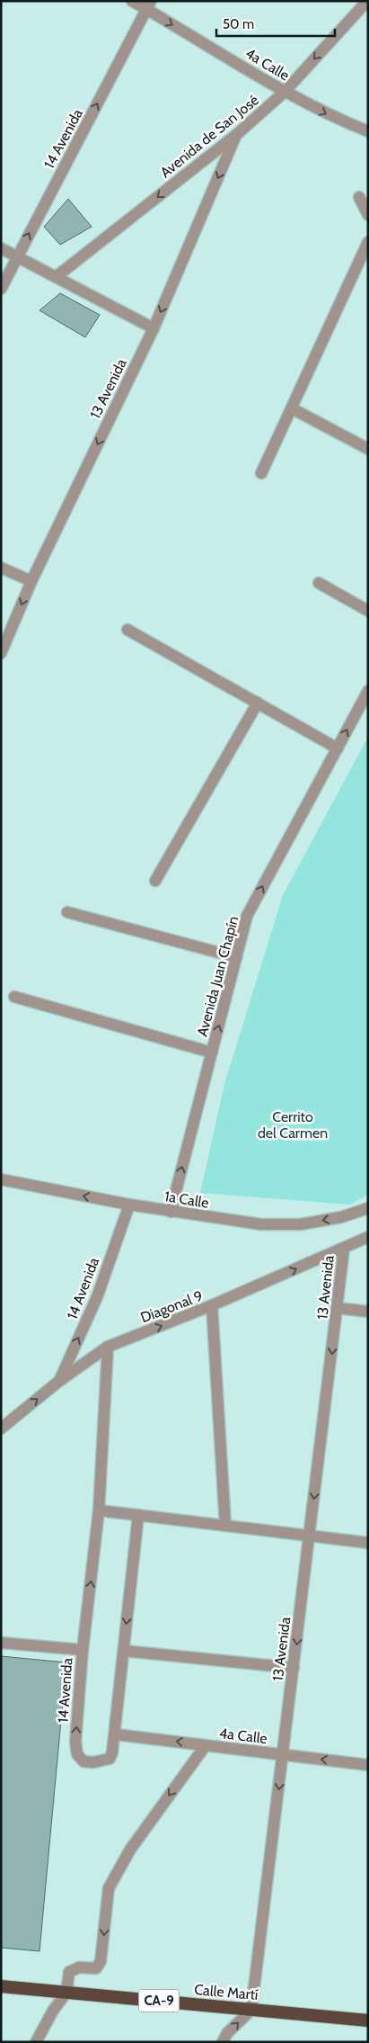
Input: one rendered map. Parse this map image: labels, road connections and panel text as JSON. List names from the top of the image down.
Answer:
{
  "streets": {
    "highway": ["Calle Martí", "CA-9"],
    "street": [
      "4a Calle",
      "Avenida de San José",
      "14 Avenida",
      "13 Avenida",
      "Avenida Juan Chapín",
      "1a Calle",
      "Diagonal 9"
    ]
  },
  "crossings": [
    ["4a Calle", "Avenida de San José"],
    ["4a Calle", "14 Avenida"],
    ["4a Calle", "13 Avenida"],
    ["Avenida de San José", "13 Avenida"],
    ["14 Avenida", "1a Calle"],
    ["14 Avenida", "Diagonal 9"],
    ["13 Avenida", "Diagonal 9"],
    ["13 Avenida", "Calle Martí"],
    ["Avenida Juan Chapín", "1a Calle"]
  ],
  "one_way": [
    "Avenida de San José",
    "13 Avenida",
    "1a Calle",
    "Diagonal 9"
  ],
  "parks": ["Cerrito del Carmen"],
  "scale_bar": "50 m"
}
